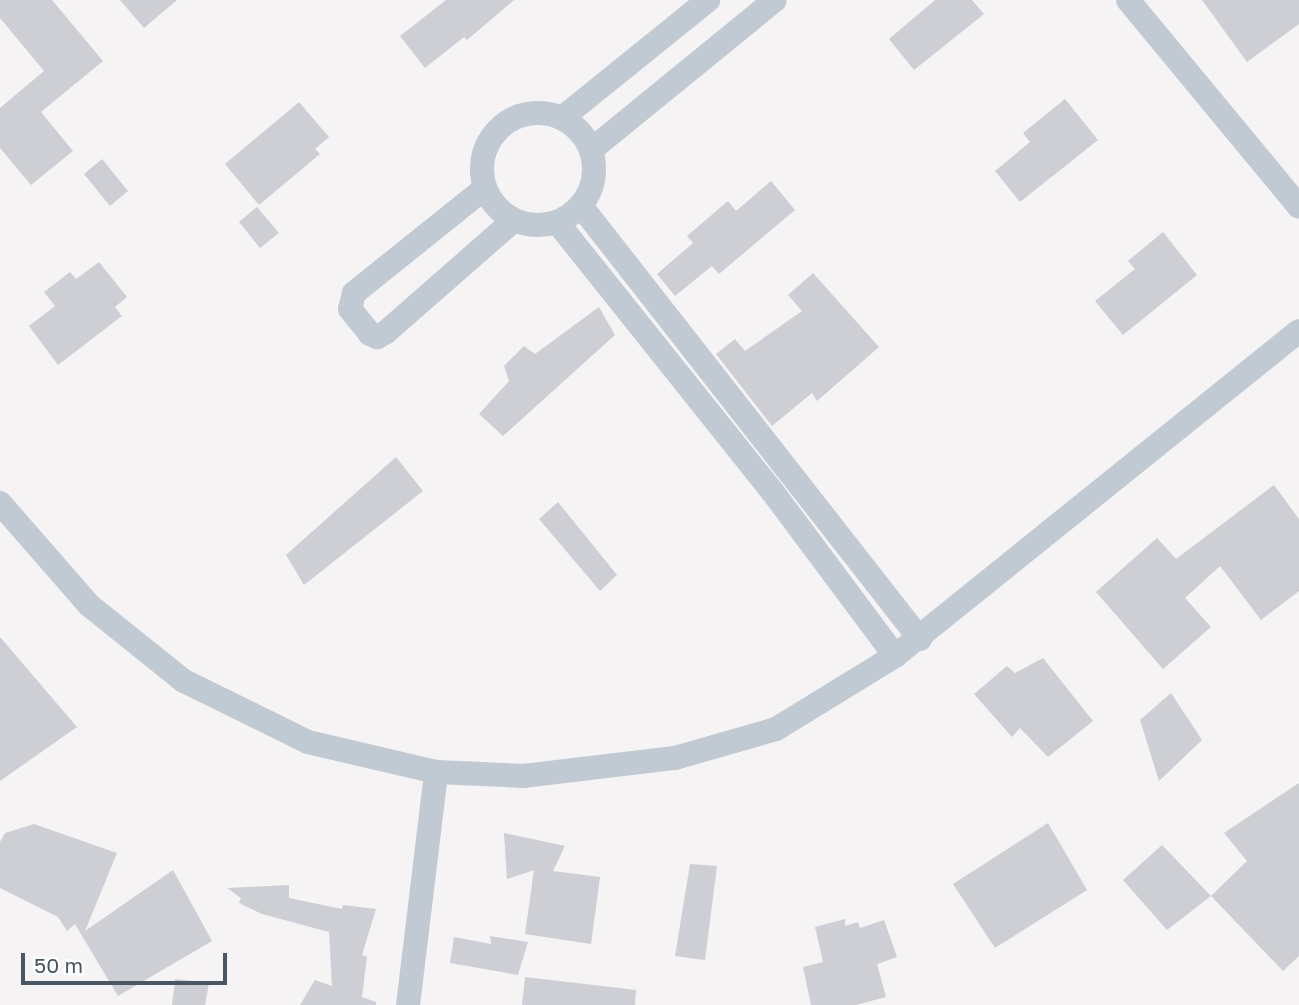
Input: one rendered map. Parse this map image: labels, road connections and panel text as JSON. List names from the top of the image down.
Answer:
{
  "scale_bar": "50 m"
}
